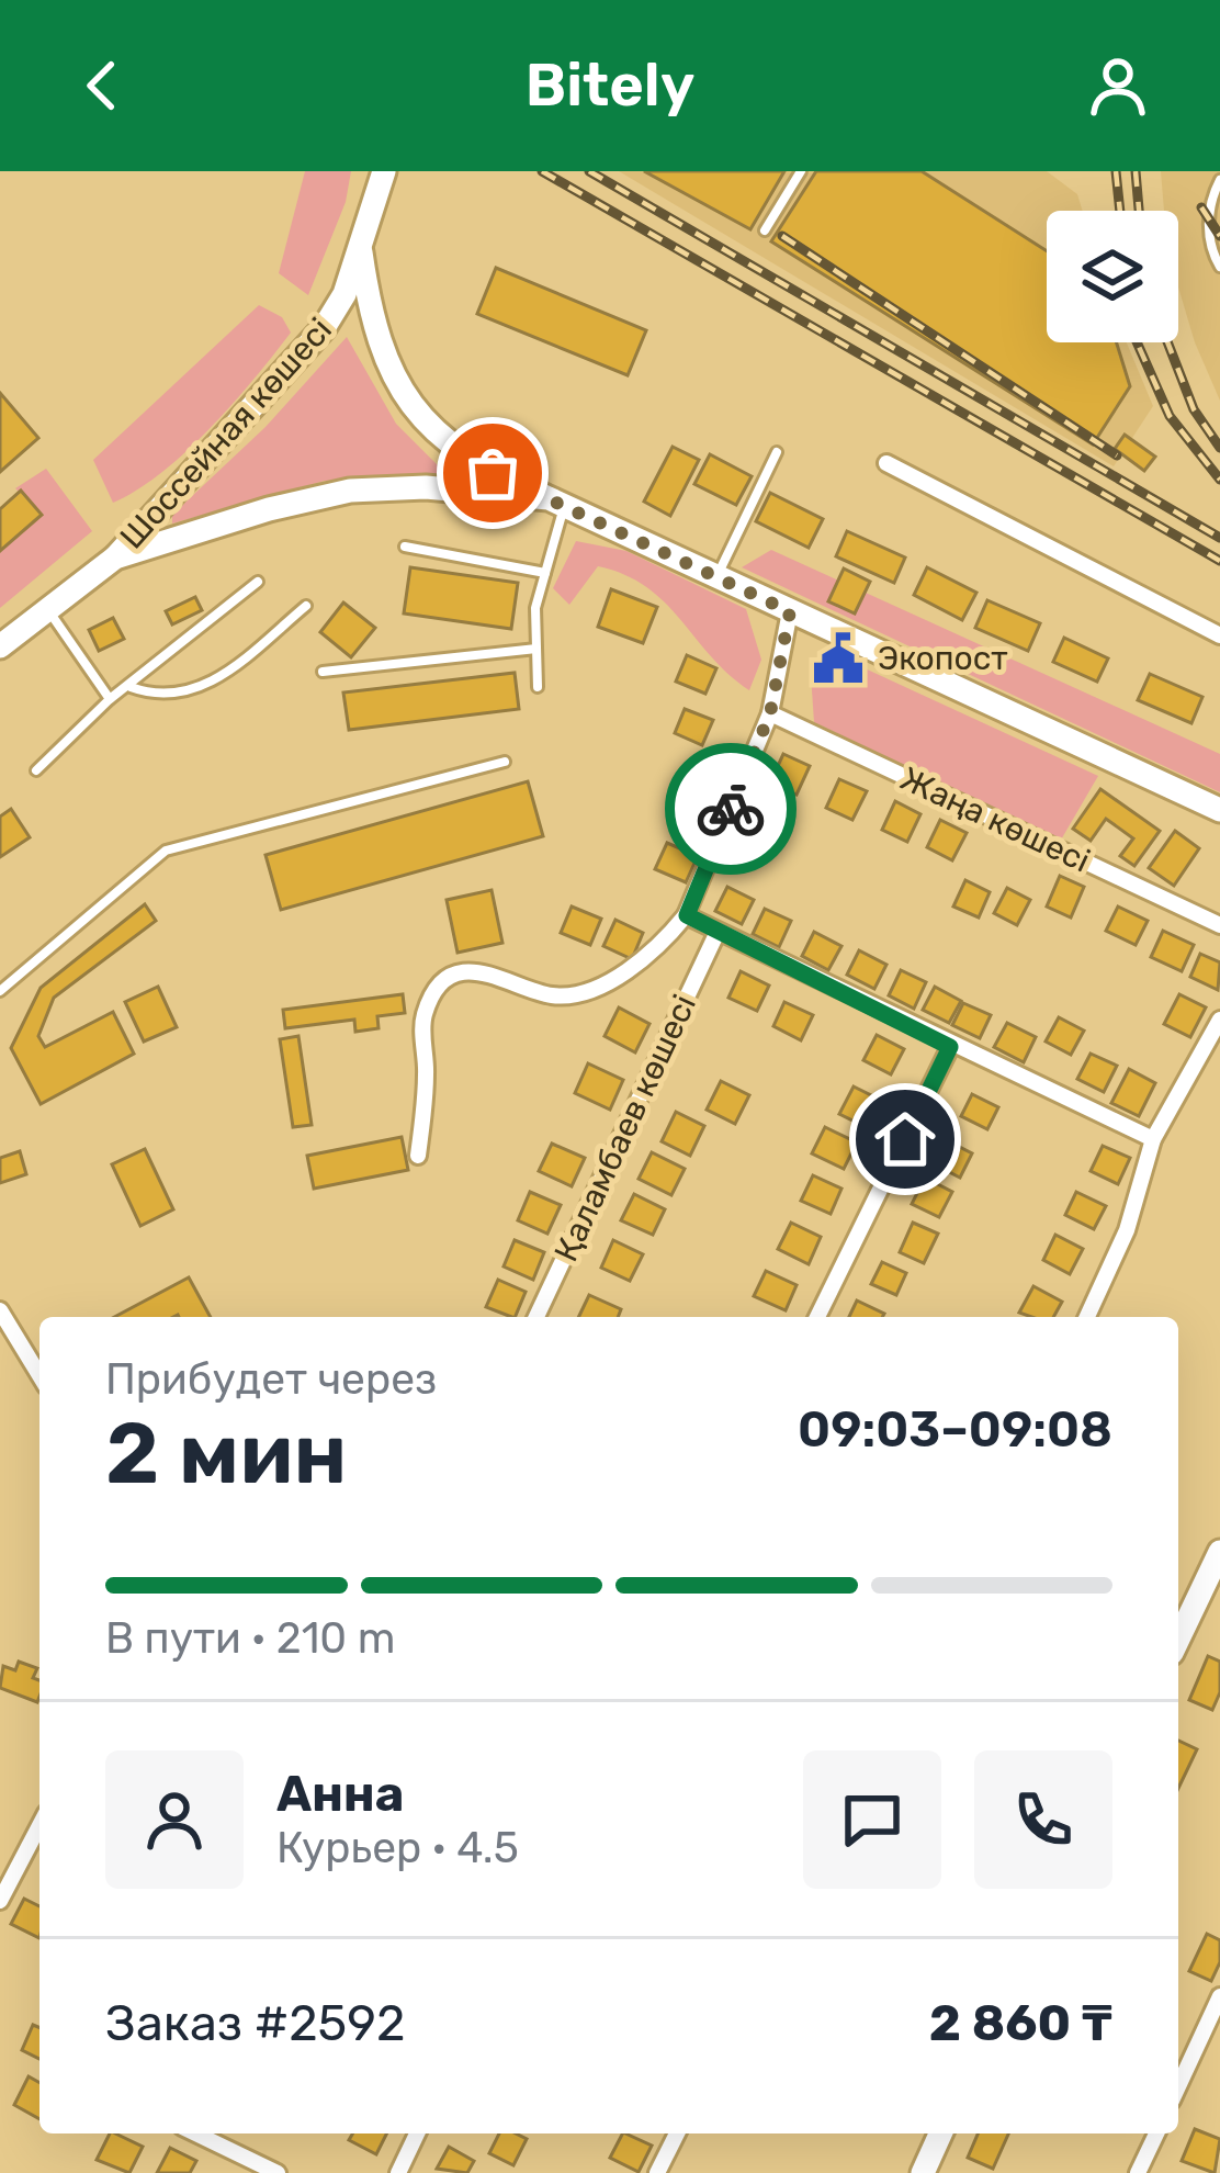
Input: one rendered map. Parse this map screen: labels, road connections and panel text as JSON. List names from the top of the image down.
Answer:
{
  "streets": {
    "main road": ["Шоссейная көшесі"],
    "street": ["Жаңа көшесі", "Қаламбаев көшесі"]
  },
  "places": {
    "public building": ["Экопост"]
  },
  "page": {
    "header": "Bitely",
    "heading": ["2 мин", "Прибудет через", "09:03–09:08"],
    "panel": [
      "Анна",
      "Курьер · 4.5",
      "Заказ #2592",
      "2 860 ₸"
    ],
    "bar": "В пути · 210 m"
  }
}
